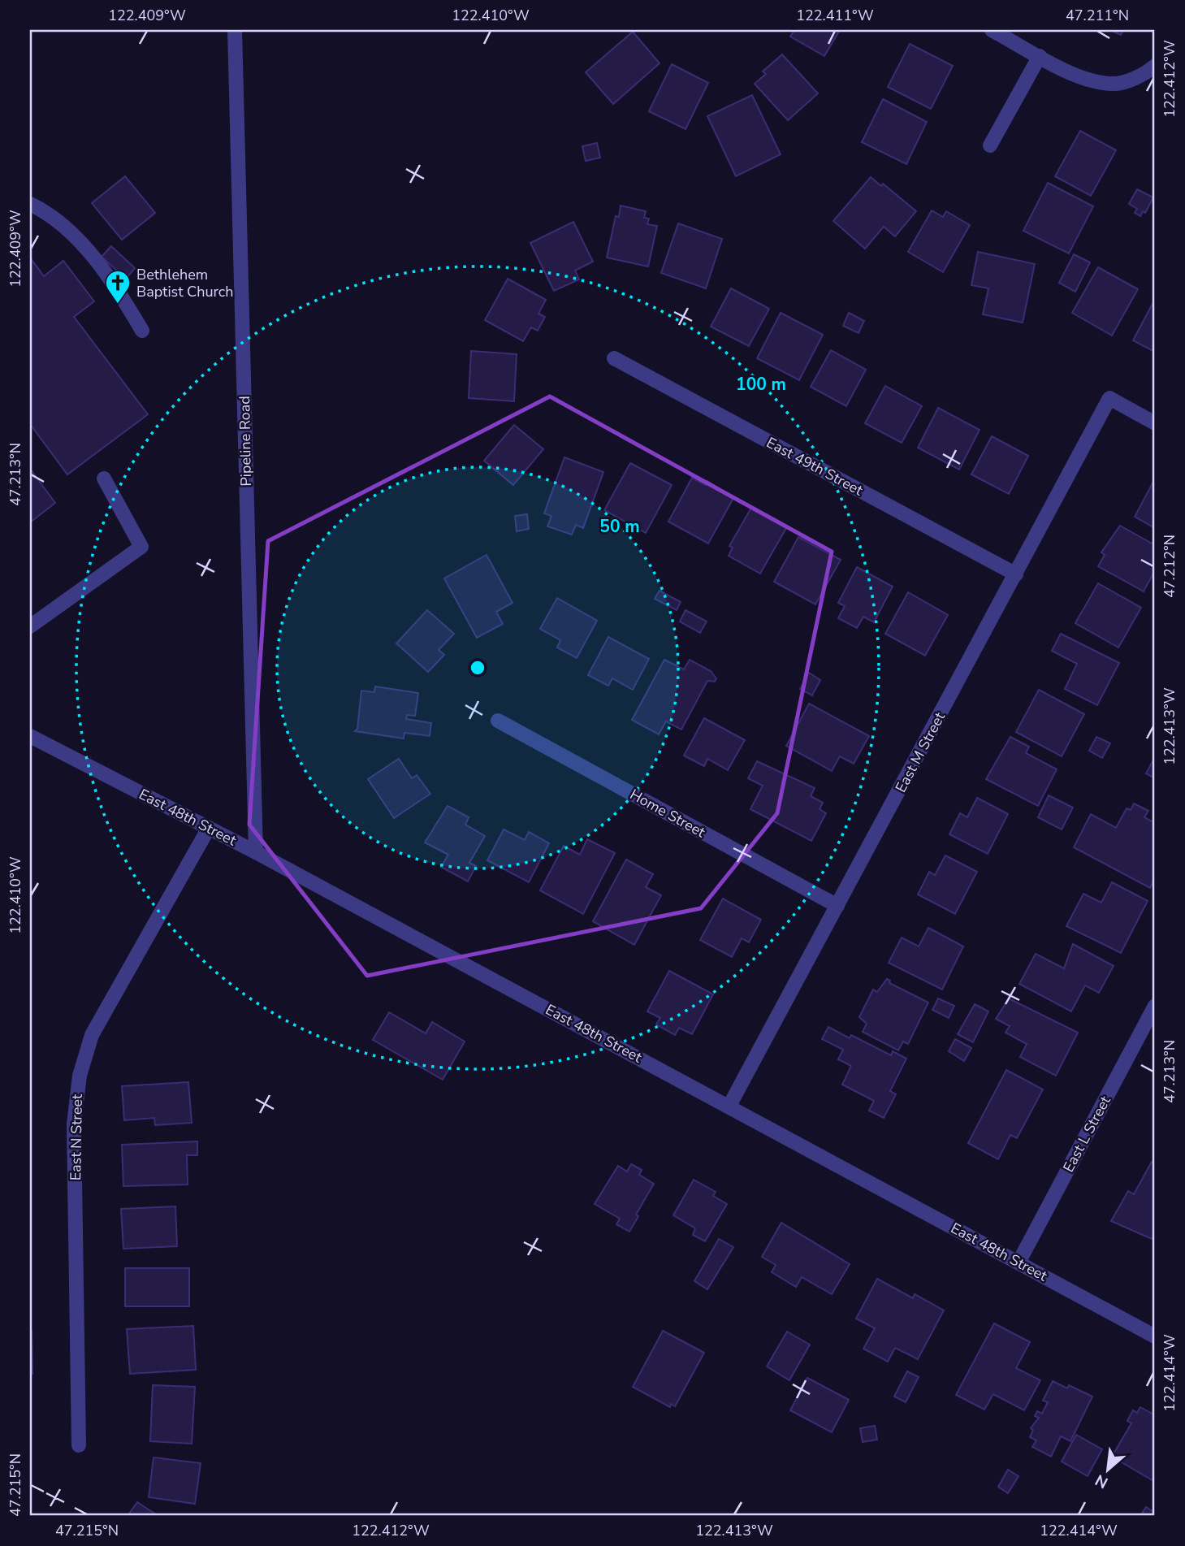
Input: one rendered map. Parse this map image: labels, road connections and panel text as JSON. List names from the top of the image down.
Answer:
{
  "streets": {
    "street": [
      "Pipeline Road",
      "East 49th Street",
      "East M Street",
      "Home Street",
      "East 48th Street",
      "East L Street",
      "East N Street"
    ]
  },
  "crossings": [
    ["Pipeline Road", "East 48th Street"],
    ["East 49th Street", "East M Street"],
    ["East M Street", "Home Street"],
    ["East M Street", "East 48th Street"],
    ["East 48th Street", "East L Street"],
    ["East 48th Street", "East N Street"]
  ],
  "places": {
    "church": ["Bethlehem Baptist Church"]
  },
  "north": "bottom left",
  "coordinates": [
    "122.409°W",
    "122.410°W",
    "122.411°W",
    "47.211°N",
    "122.412°W",
    "47.213°N",
    "47.212°N",
    "122.413°W",
    "122.414°W",
    "47.215°N"
  ],
  "rings": ["100 m", "50 m"]
}
